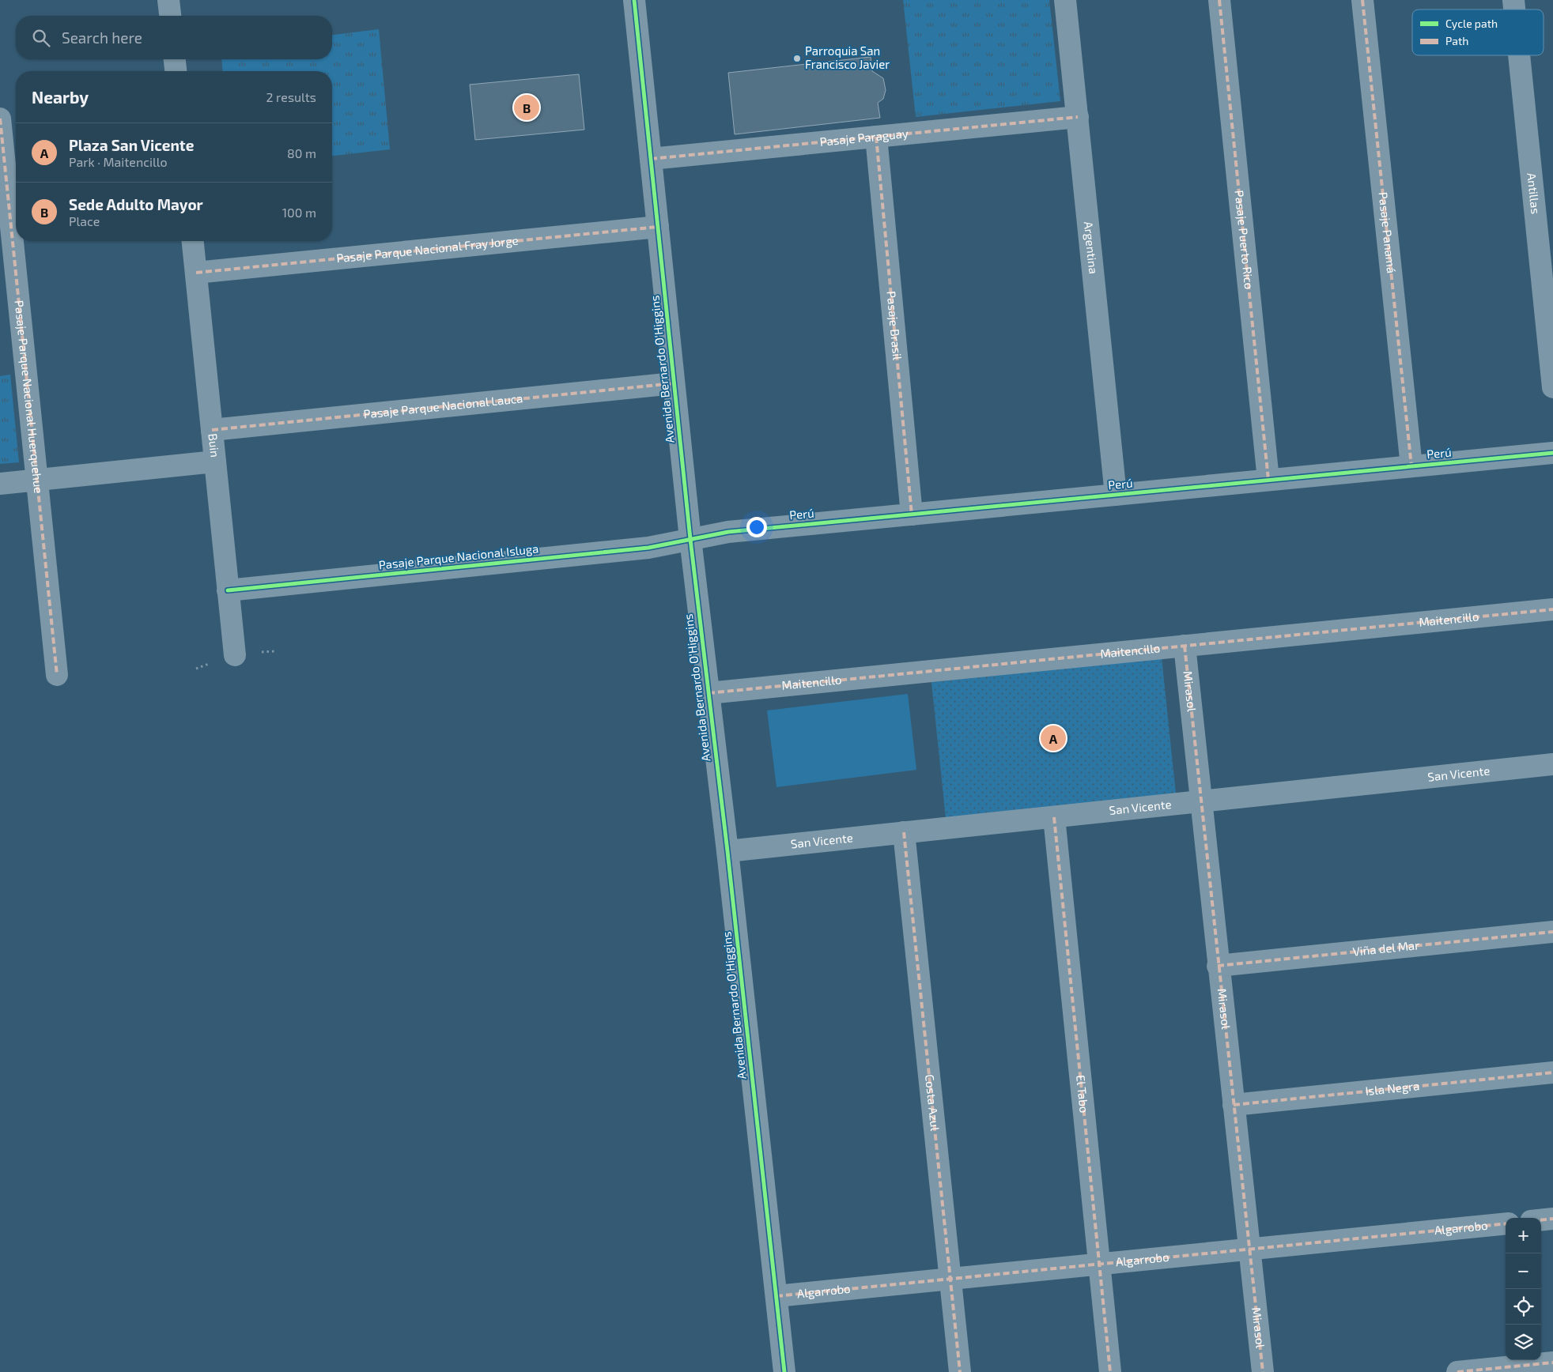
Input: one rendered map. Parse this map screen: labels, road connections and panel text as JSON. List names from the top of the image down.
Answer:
{
  "streets": {
    "street": [
      "Pasaje Paraguay",
      "Antillas",
      "Pasaje Panamá",
      "Pasaje Puerto Rico",
      "Argentina",
      "Pasaje Parque Nacional Fray Jorge",
      "Pasaje Brasil",
      "Avenida Bernardo O'Higgins",
      "Pasaje Parque Nacional Huerquehue",
      "Pasaje Parque Nacional Lauca",
      "Buin",
      "Perú",
      "Pasaje Parque Nacional Isluga",
      "Maitencillo",
      "Mirasol",
      "San Vicente",
      "Viña del Mar",
      "Isla Negra",
      "El Tabo",
      "Costa Azul",
      "Algarrobo"
    ]
  },
  "crossings": [
    ["Pasaje Paraguay", "Argentina"],
    ["Pasaje Paraguay", "Pasaje Brasil"],
    ["Pasaje Paraguay", "Avenida Bernardo O'Higgins"],
    ["Pasaje Panamá", "Perú"],
    ["Pasaje Puerto Rico", "Perú"],
    ["Argentina", "Perú"],
    ["Pasaje Parque Nacional Fray Jorge", "Avenida Bernardo O'Higgins"],
    ["Pasaje Parque Nacional Fray Jorge", "Buin"],
    ["Pasaje Brasil", "Perú"],
    ["Avenida Bernardo O'Higgins", "Pasaje Parque Nacional Lauca"],
    ["Avenida Bernardo O'Higgins", "Perú"],
    ["Avenida Bernardo O'Higgins", "Pasaje Parque Nacional Isluga"],
    ["Avenida Bernardo O'Higgins", "Maitencillo"],
    ["Avenida Bernardo O'Higgins", "San Vicente"],
    ["Avenida Bernardo O'Higgins", "Algarrobo"],
    ["Pasaje Parque Nacional Lauca", "Buin"],
    ["Buin", "Pasaje Parque Nacional Isluga"],
    ["Perú", "Pasaje Parque Nacional Isluga"],
    ["Maitencillo", "Mirasol"],
    ["Mirasol", "San Vicente"],
    ["Mirasol", "Viña del Mar"],
    ["Mirasol", "Isla Negra"],
    ["Mirasol", "Algarrobo"],
    ["San Vicente", "El Tabo"],
    ["San Vicente", "Costa Azul"],
    ["El Tabo", "Algarrobo"],
    ["Costa Azul", "Algarrobo"]
  ],
  "places": ["Parroquia San Francisco Javier"],
  "legend": ["Cycle path", "Path"],
  "page": {
    "search": "Search here",
    "heading": ["Nearby", "2 results"],
    "pins": ["B", "A"],
    "list": [
      {
        "mark": "A",
        "name": "Plaza San Vicente",
        "note": "Park · Maitencillo",
        "value": "80 m"
      },
      {
        "mark": "B",
        "name": "Sede Adulto Mayor",
        "note": "Place",
        "value": "100 m"
      }
    ],
    "map_buttons": ["+", "−"]
  }
}
